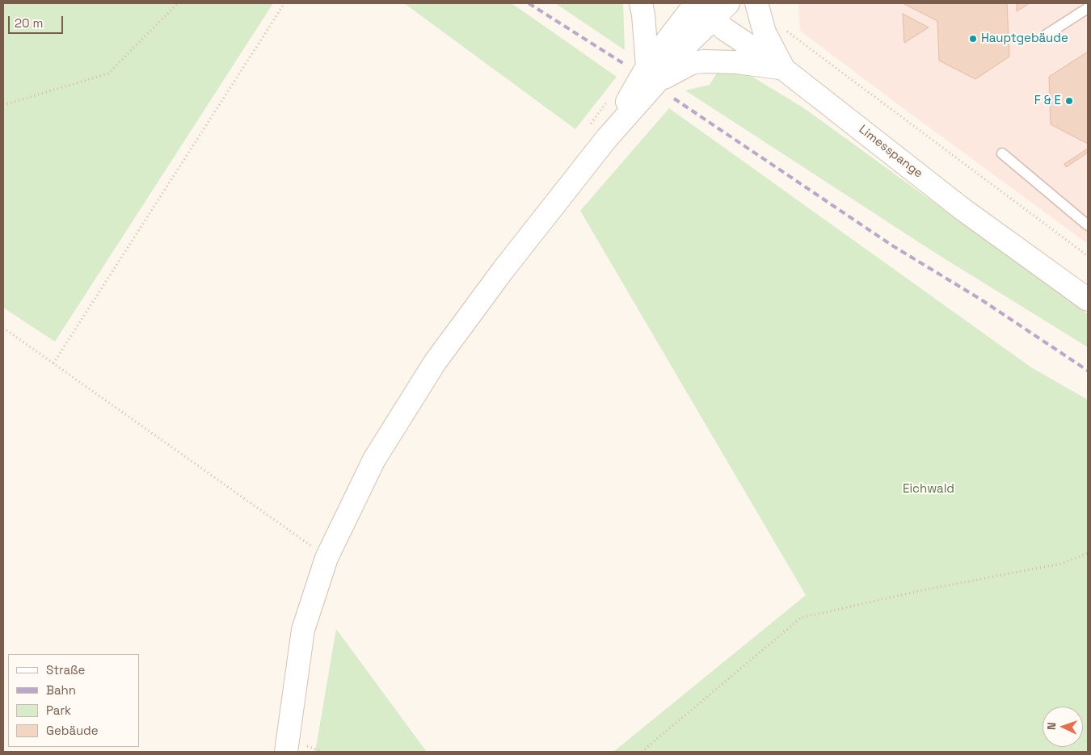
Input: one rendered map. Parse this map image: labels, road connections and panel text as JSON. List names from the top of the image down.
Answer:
{
  "streets": {
    "main road": ["Limesspange"]
  },
  "parks": ["Eichwald"],
  "places": ["Hauptgebäude", "F & E"],
  "legend": [
    "Straße",
    "Bahn",
    "Park",
    "Gebäude"
  ],
  "scale_bar": "20 m",
  "north": "left"
}
